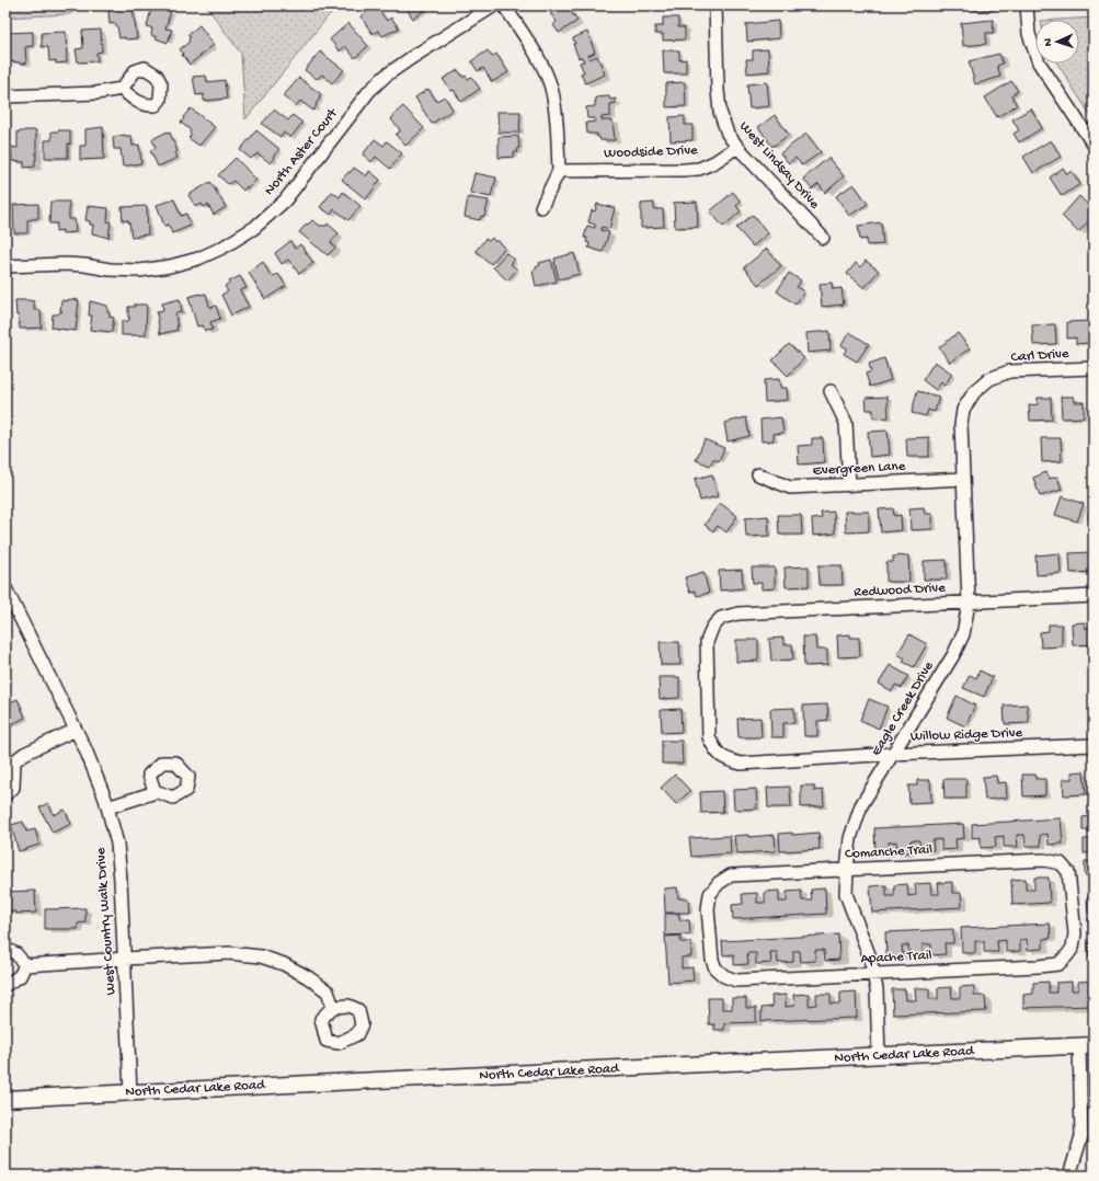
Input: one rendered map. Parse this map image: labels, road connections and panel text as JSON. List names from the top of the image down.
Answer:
{
  "streets": {
    "main road": ["North Cedar Lake Road"],
    "street": [
      "North Aster Court",
      "Woodside Drive",
      "West Lindsay Drive",
      "Carl Drive",
      "Evergreen Lane",
      "Redwood Drive",
      "Eagle Creek Drive",
      "Willow Ridge Drive",
      "Comanche Trail",
      "West Country Walk Drive",
      "Apache Trail"
    ]
  },
  "crossings": [
    ["Woodside Drive", "West Lindsay Drive"],
    ["Carl Drive", "Eagle Creek Drive"],
    ["Evergreen Lane", "Eagle Creek Drive"],
    ["Redwood Drive", "Eagle Creek Drive"],
    ["Redwood Drive", "Willow Ridge Drive"],
    ["Eagle Creek Drive", "Willow Ridge Drive"],
    ["Eagle Creek Drive", "Comanche Trail"],
    ["Eagle Creek Drive", "Apache Trail"],
    ["Eagle Creek Drive", "North Cedar Lake Road"],
    ["Comanche Trail", "Apache Trail"],
    ["West Country Walk Drive", "North Cedar Lake Road"]
  ],
  "north": "left"
}
